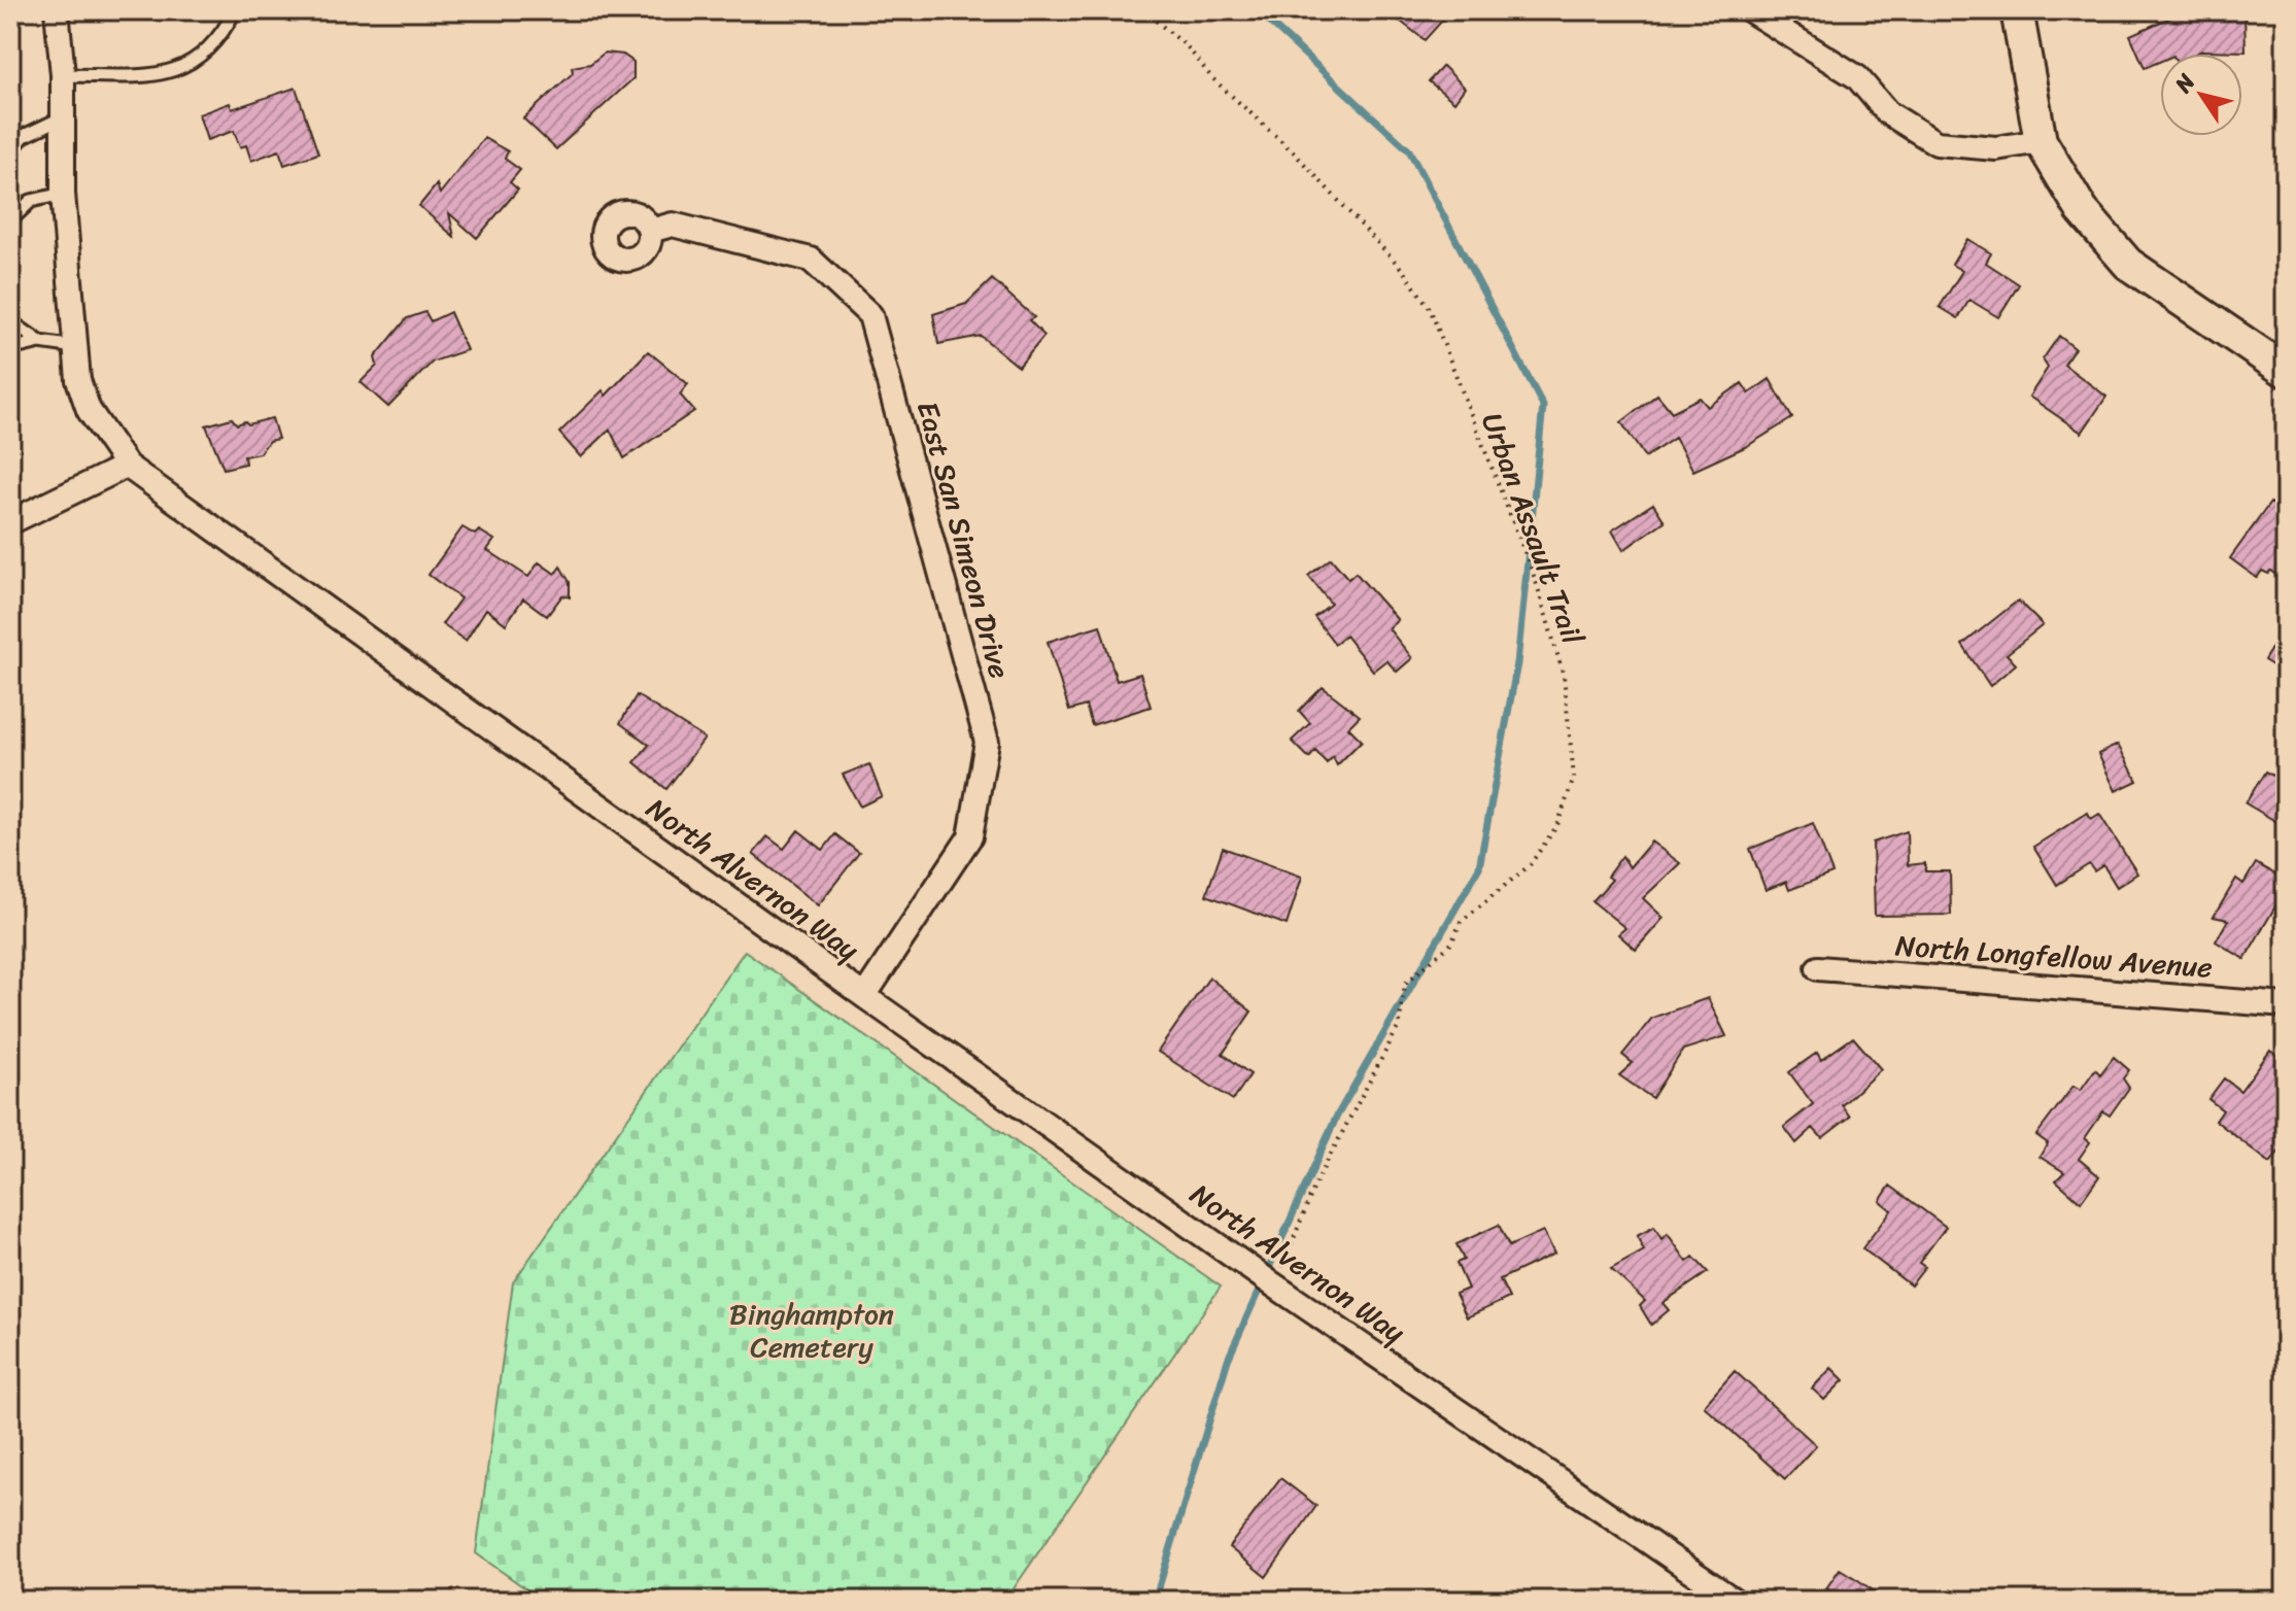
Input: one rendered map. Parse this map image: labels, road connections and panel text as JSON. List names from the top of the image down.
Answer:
{
  "streets": {
    "street": ["East San Simeon Drive", "North Alvernon Way", "North Longfellow Avenue"],
    "path": ["Urban Assault Trail"]
  },
  "crossings": [
    ["Urban Assault Trail", "North Alvernon Way"],
    ["East San Simeon Drive", "North Alvernon Way"]
  ],
  "parks": ["Binghampton Cemetery"],
  "north": "top left"
}
